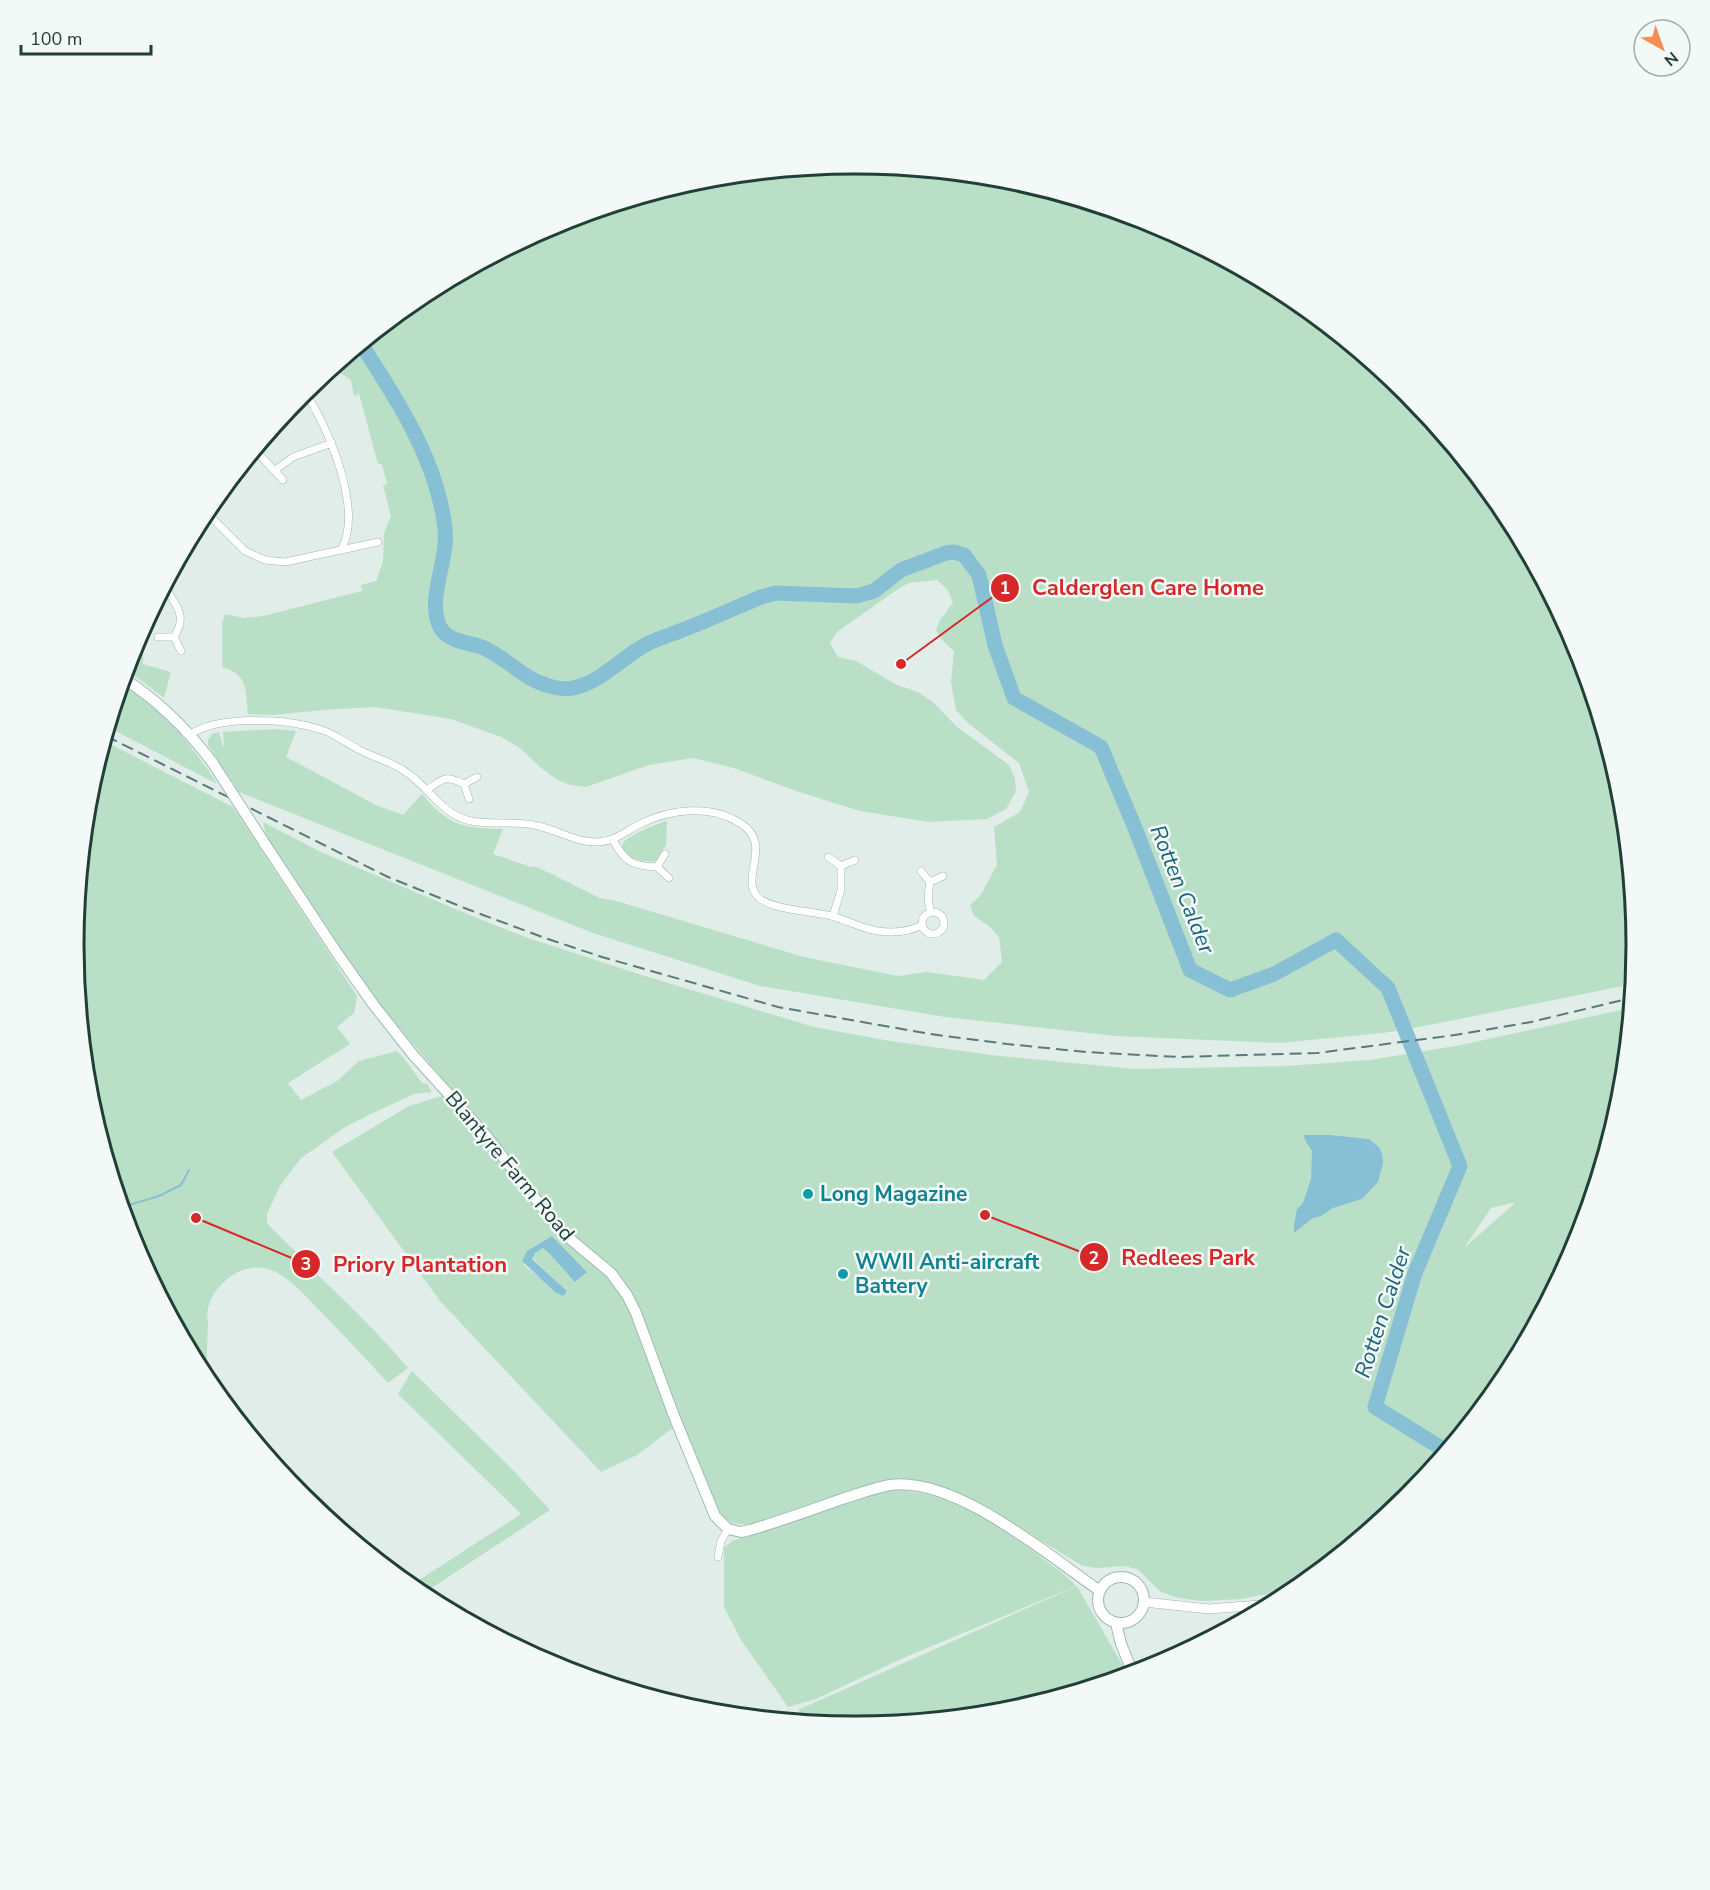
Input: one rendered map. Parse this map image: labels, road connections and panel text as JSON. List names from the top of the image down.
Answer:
{
  "streets": {
    "main road": ["Blantyre Farm Road"]
  },
  "water": ["Rotten Calder"],
  "places": [
    "Calderglen Care Home",
    "Long Magazine",
    "Redlees Park",
    "Priory Plantation",
    "WWII Anti-aircraft Battery"
  ],
  "scale_bar": "100 m",
  "north": "bottom right"
}
